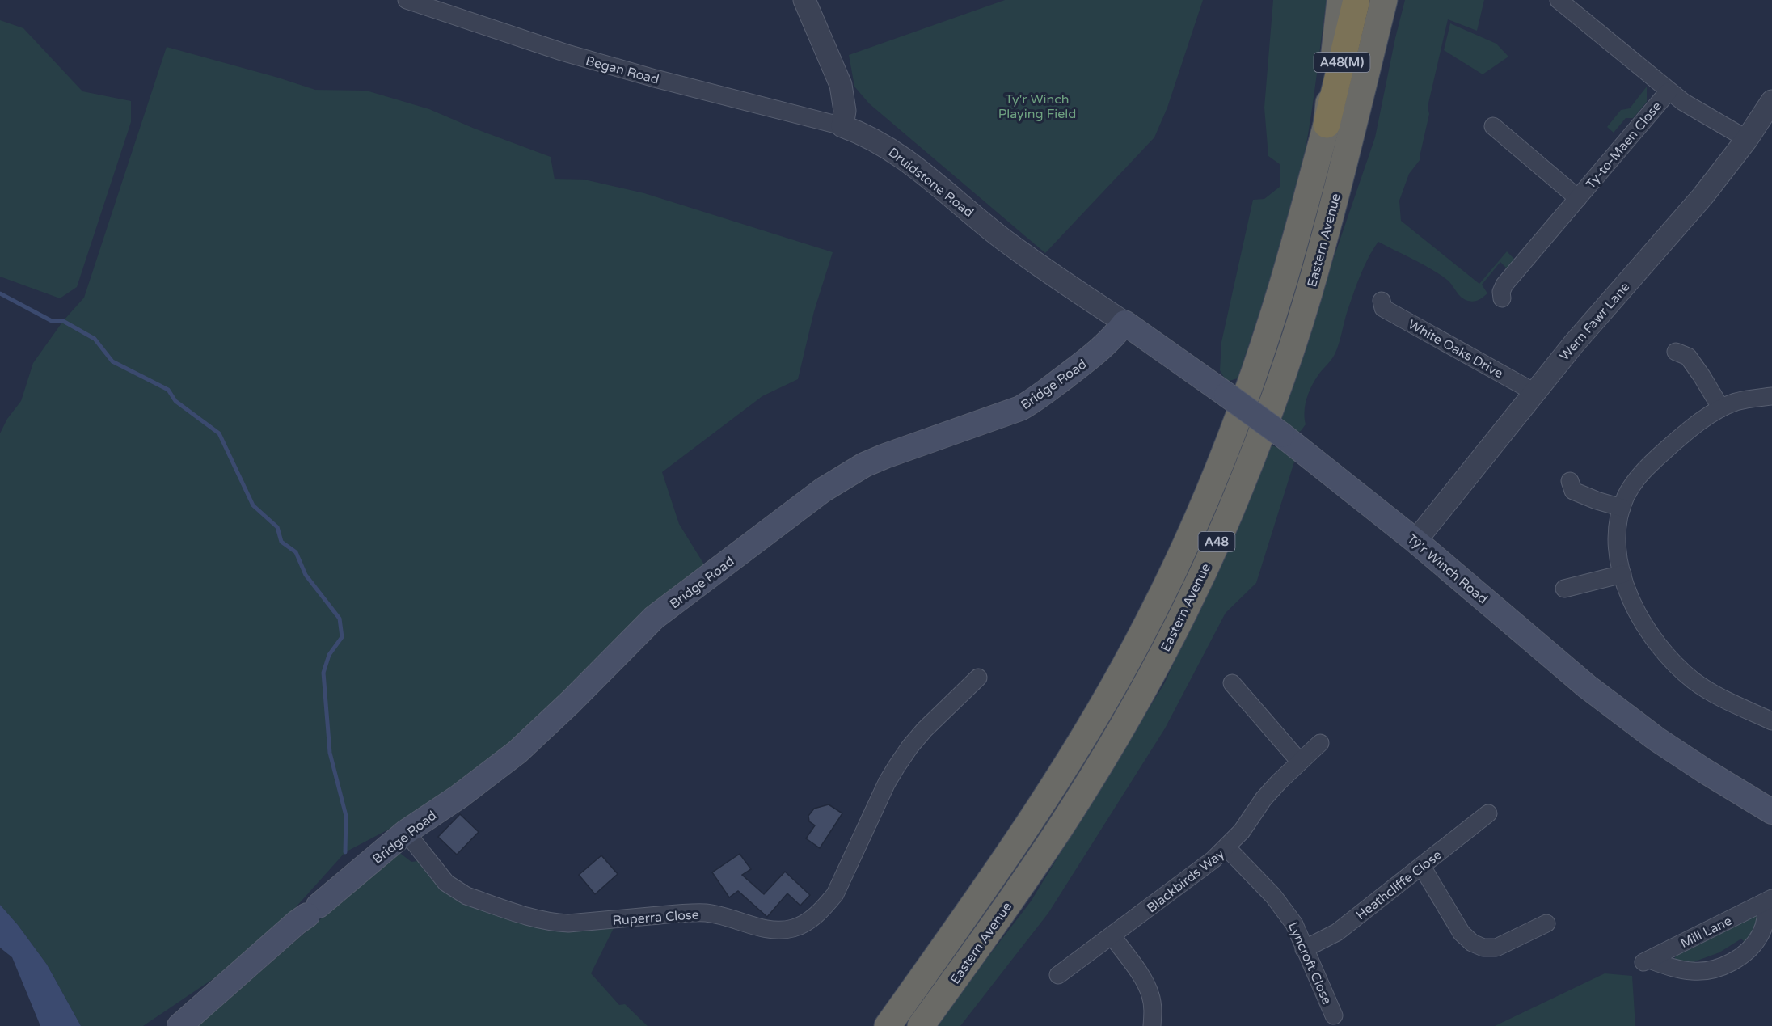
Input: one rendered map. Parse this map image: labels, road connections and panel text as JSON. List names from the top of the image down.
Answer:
{
  "streets": {
    "highway": ["A48(M)", "Eastern Avenue", "A48"],
    "main road": ["Bridge Road", "Tŷ'r Winch Road"],
    "street": [
      "Began Road",
      "Ty-to-Maen Close",
      "Druidstone Road",
      "Wern Fawr Lane",
      "White Oaks Drive",
      "Blackbirds Way",
      "Heathcliffe Close",
      "Ruperra Close",
      "Mill Lane",
      "Lyncroft Close"
    ]
  },
  "crossings": [
    ["A48(M)", "Eastern Avenue"],
    ["A48(M)", "A48"],
    ["Began Road", "Druidstone Road"],
    ["Ty-to-Maen Close", "Wern Fawr Lane"],
    ["Druidstone Road", "Bridge Road"],
    ["Druidstone Road", "Tŷ'r Winch Road"],
    ["Eastern Avenue", "A48"],
    ["Wern Fawr Lane", "White Oaks Drive"],
    ["Wern Fawr Lane", "Tŷ'r Winch Road"],
    ["Bridge Road", "Tŷ'r Winch Road"],
    ["Bridge Road", "Ruperra Close"],
    ["Blackbirds Way", "Lyncroft Close"],
    ["Heathcliffe Close", "Lyncroft Close"]
  ],
  "parks": ["Ty'r Winch Playing Field"]
}
